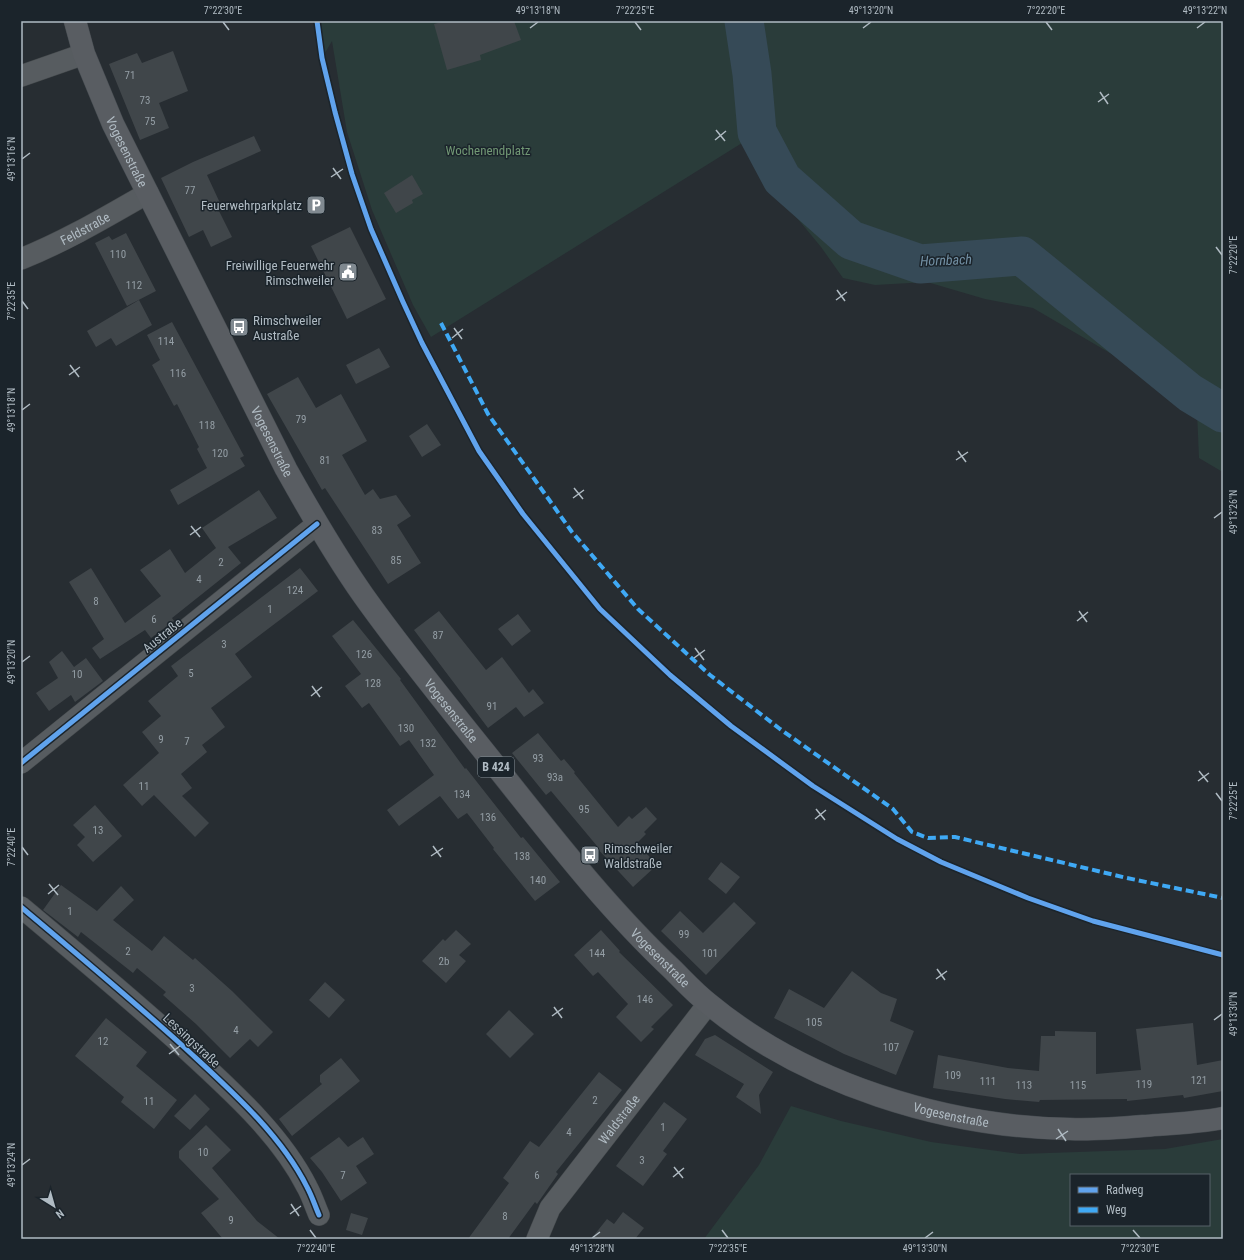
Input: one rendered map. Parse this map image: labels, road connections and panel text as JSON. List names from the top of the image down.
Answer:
{
  "streets": {
    "main road": ["Vogesenstraße", "B 424"],
    "street": [
      "Feldstraße",
      "Austraße",
      "Lessingstraße",
      "Waldstraße"
    ]
  },
  "crossings": [
    ["Vogesenstraße", "Feldstraße"],
    ["Vogesenstraße", "Austraße"],
    ["Vogesenstraße", "Waldstraße"]
  ],
  "water": ["Hornbach"],
  "parks": ["Wochenendplatz"],
  "places": {
    "parking": ["Feuerwehrparkplatz"],
    "public building": ["Freiwillige Feuerwehr Rimschweiler"],
    "bus stop": ["Rimschweiler Austraße", "Rimschweiler Waldstraße"]
  },
  "house_numbers": [
    "71",
    "73",
    "75",
    "77",
    "110",
    "112",
    "114",
    "116",
    "79",
    "118",
    "120",
    "81",
    "83",
    "85",
    "2",
    "4",
    "124",
    "8",
    "1",
    "6",
    "87",
    "3",
    "126",
    "5",
    "10",
    "128",
    "91",
    "130",
    "9",
    "7",
    "132",
    "93",
    "93a",
    "11",
    "134",
    "95",
    "136",
    "13",
    "138",
    "140",
    "1",
    "99",
    "2",
    "144",
    "101",
    "2b",
    "3",
    "146",
    "105",
    "4",
    "12",
    "107",
    "109",
    "121",
    "111",
    "119",
    "113",
    "115",
    "2",
    "11",
    "1",
    "4",
    "10",
    "3",
    "7",
    "6",
    "8",
    "9"
  ],
  "legend": ["Radweg", "Weg"],
  "north": "bottom right",
  "coordinates": [
    "7°22'30\"E",
    "49°13'18\"N",
    "7°22'25\"E",
    "49°13'20\"N",
    "7°22'20\"E",
    "49°13'22\"N",
    "49°13'16\"N",
    "7°22'35\"E",
    "49°13'26\"N",
    "7°22'40\"E",
    "49°13'30\"N",
    "49°13'24\"N",
    "49°13'28\"N"
  ]
}
